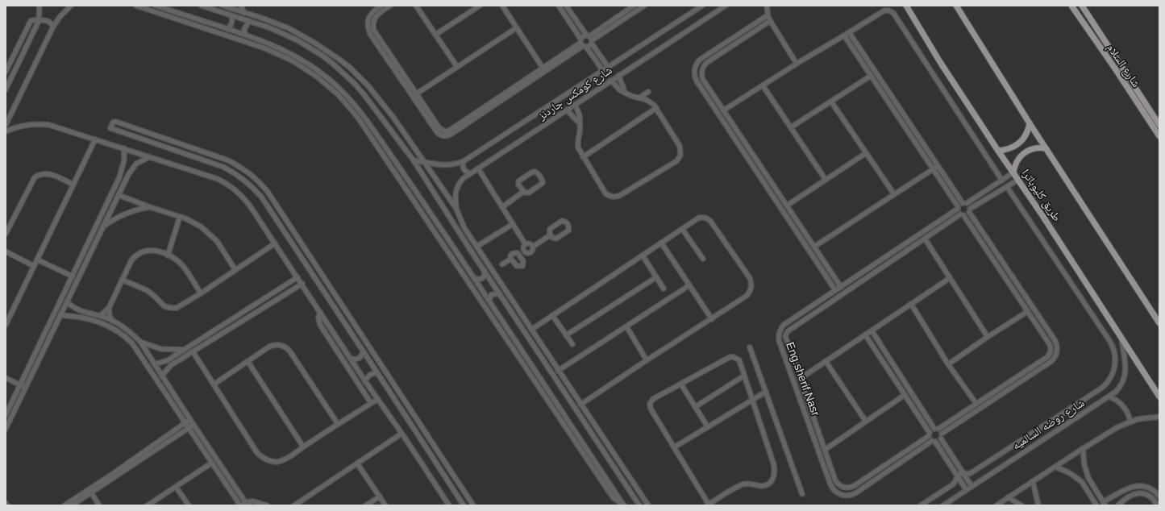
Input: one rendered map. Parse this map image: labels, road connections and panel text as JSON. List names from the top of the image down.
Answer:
{
  "streets": {
    "main road": ["شارع السلام", "طريق كليوباترا"],
    "street": ["شارع كومكس جاردنز", "Eng.sherif Nasr", "شارع روضه السالميه"]
  },
  "crossings": [
    ["طريق كليوباترا", "شارع روضه السالميه"]
  ]
}
